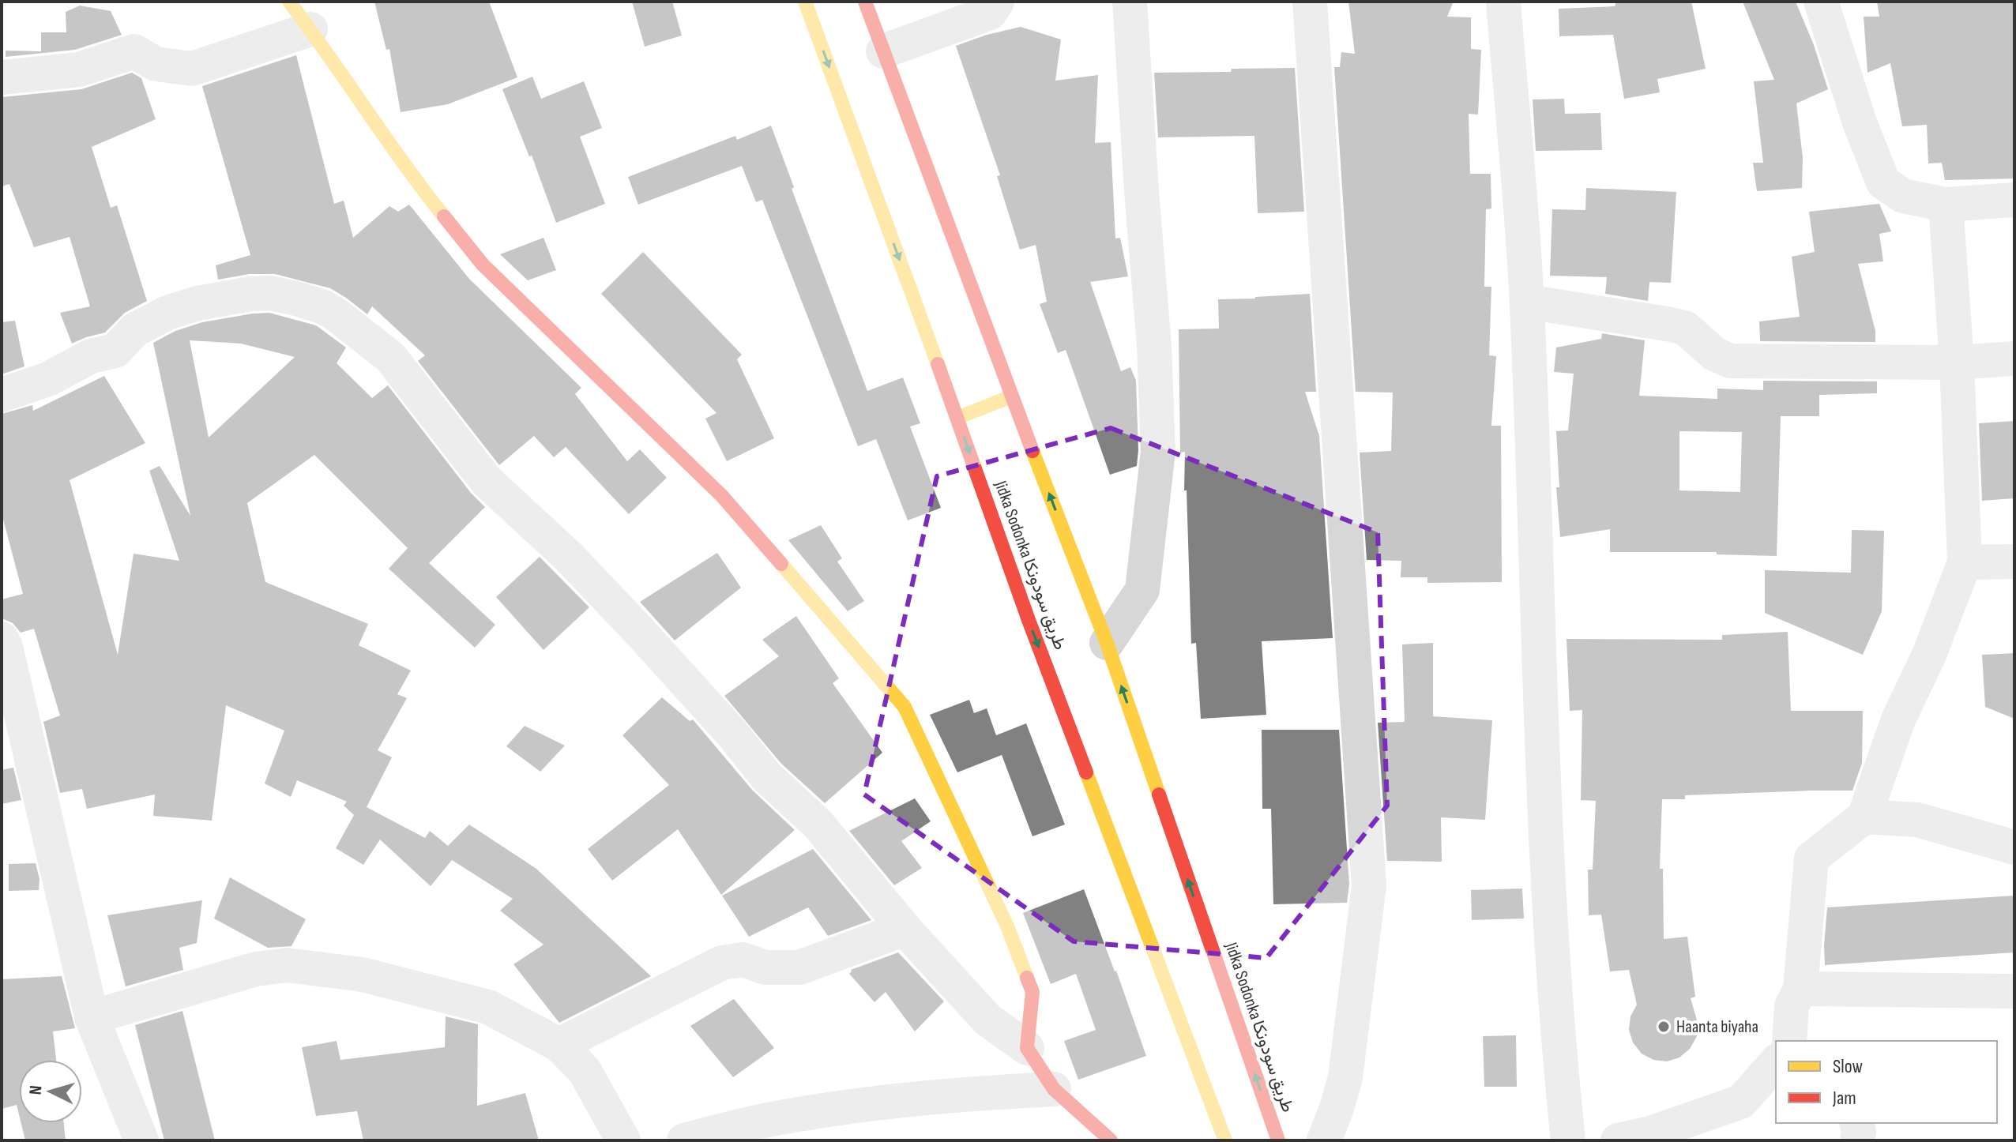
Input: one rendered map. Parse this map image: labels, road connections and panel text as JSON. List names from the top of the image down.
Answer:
{
  "streets": {
    "main road": ["Jidka Sodonka طريق سودونكا"]
  },
  "places": ["Haanta biyaha"],
  "legend": ["Slow", "Jam"],
  "north": "left"
}
